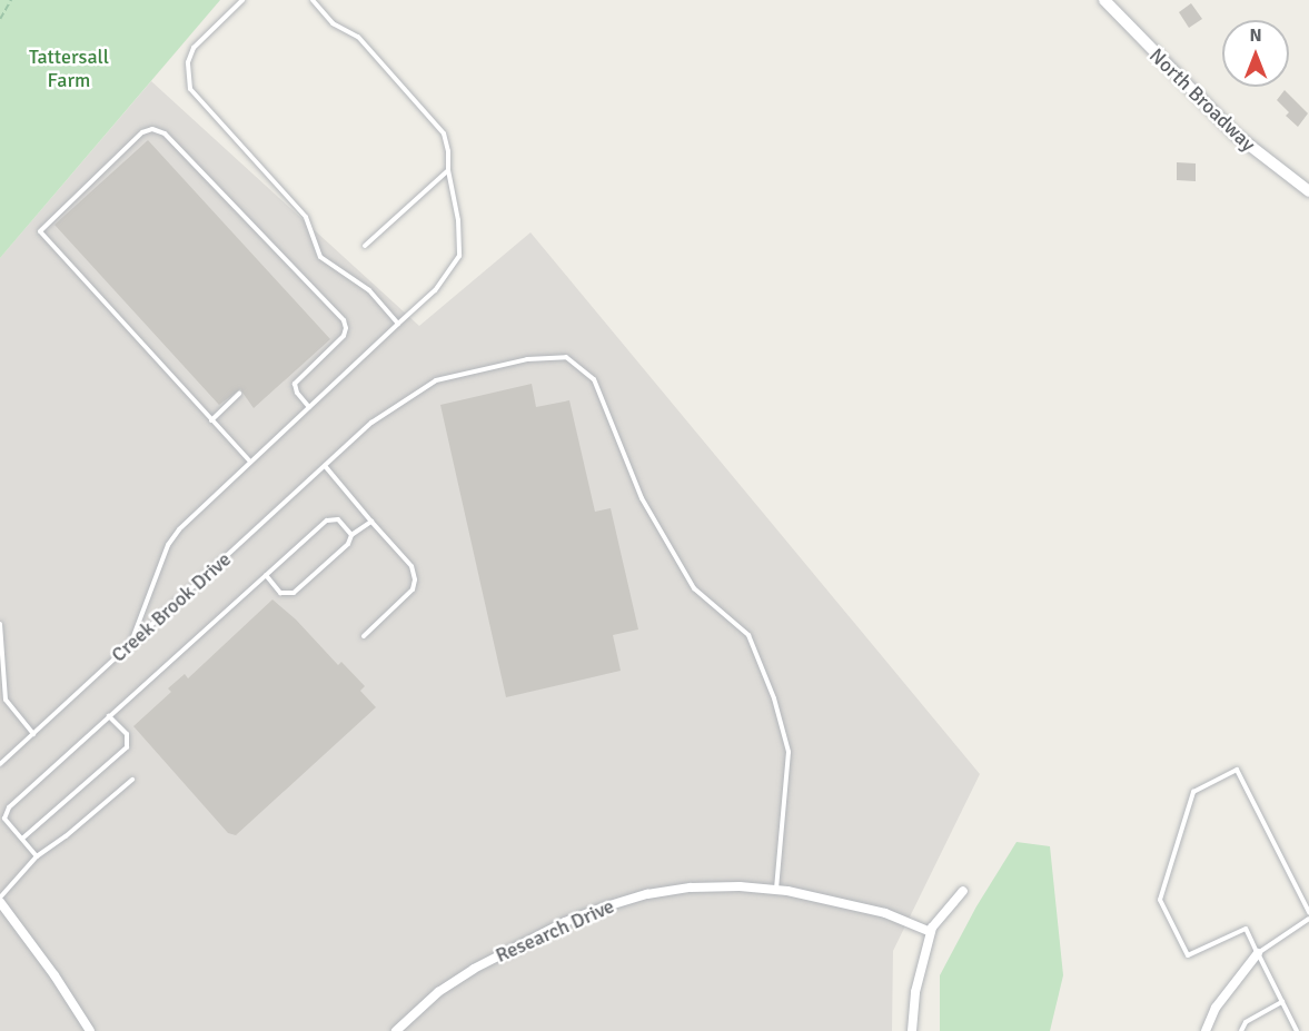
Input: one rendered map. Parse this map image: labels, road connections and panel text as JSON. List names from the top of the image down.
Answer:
{
  "streets": {
    "street": ["North Broadway", "Research Drive"],
    "lane": ["Creek Brook Drive"]
  },
  "crossings": [
    ["Creek Brook Drive", "Research Drive"]
  ],
  "parks": ["Tattersall Farm"],
  "north": "top"
}
